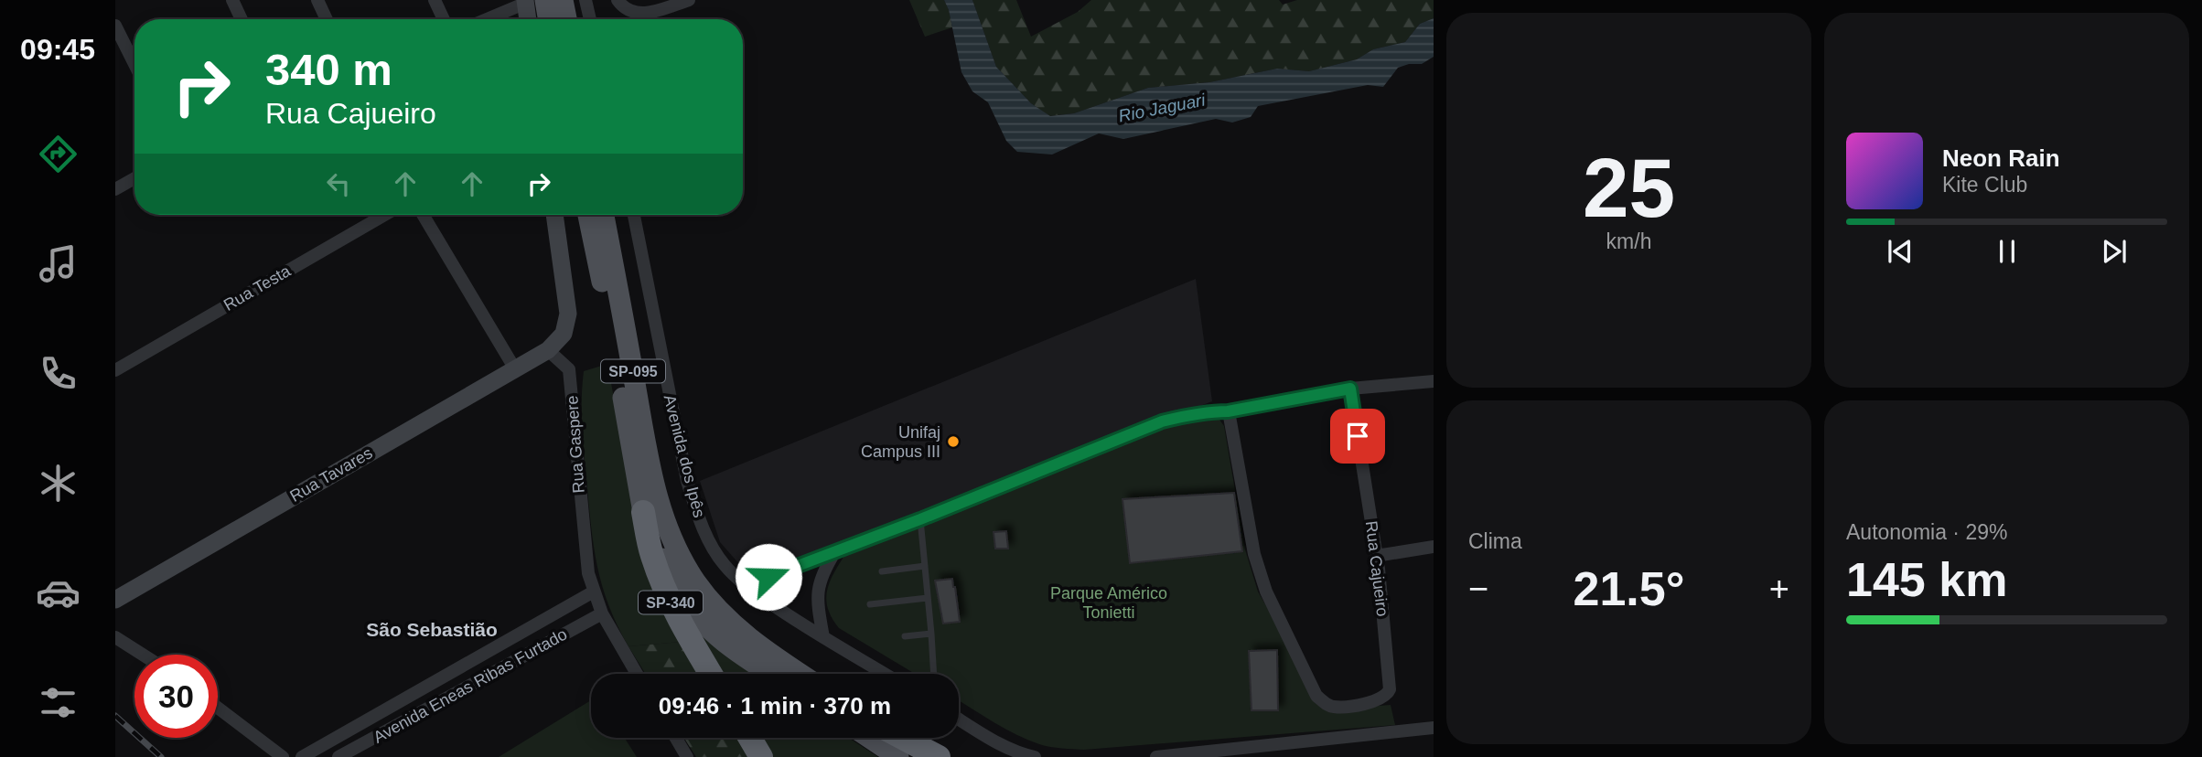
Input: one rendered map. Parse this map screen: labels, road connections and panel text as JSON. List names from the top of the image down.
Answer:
{
  "streets": {
    "highway": ["SP-340"],
    "main road": ["SP-095"],
    "street": [
      "Rua Testa",
      "Rua Gaspere",
      "Avenida dos Ipês",
      "Rua Tavares",
      "Rua Cajueiro",
      "Avenida Eneas Ribas Furtado"
    ]
  },
  "crossings": [
    ["SP-095", "SP-340"],
    ["Rua Gaspere", "Rua Tavares"],
    ["Rua Gaspere", "Avenida Eneas Ribas Furtado"]
  ],
  "districts": ["São Sebastião"],
  "water": ["Rio Jaguari"],
  "parks": ["Parque Américo Tonietti"],
  "places": ["Unifaj Campus III"],
  "page": {
    "tabs": "09:45",
    "tile": [
      ["25", "km/h"],
      "Clima",
      ["Autonomia · 29%", "145 km"]
    ],
    "turn": ["340 m", "Rua Cajueiro"],
    "song": ["Neon Rain", "Kite Club"],
    "heat": ["−", "21.5°", "+"],
    "limit": "30",
    "trip": "09:46 · 1 min · 370 m"
  }
}
